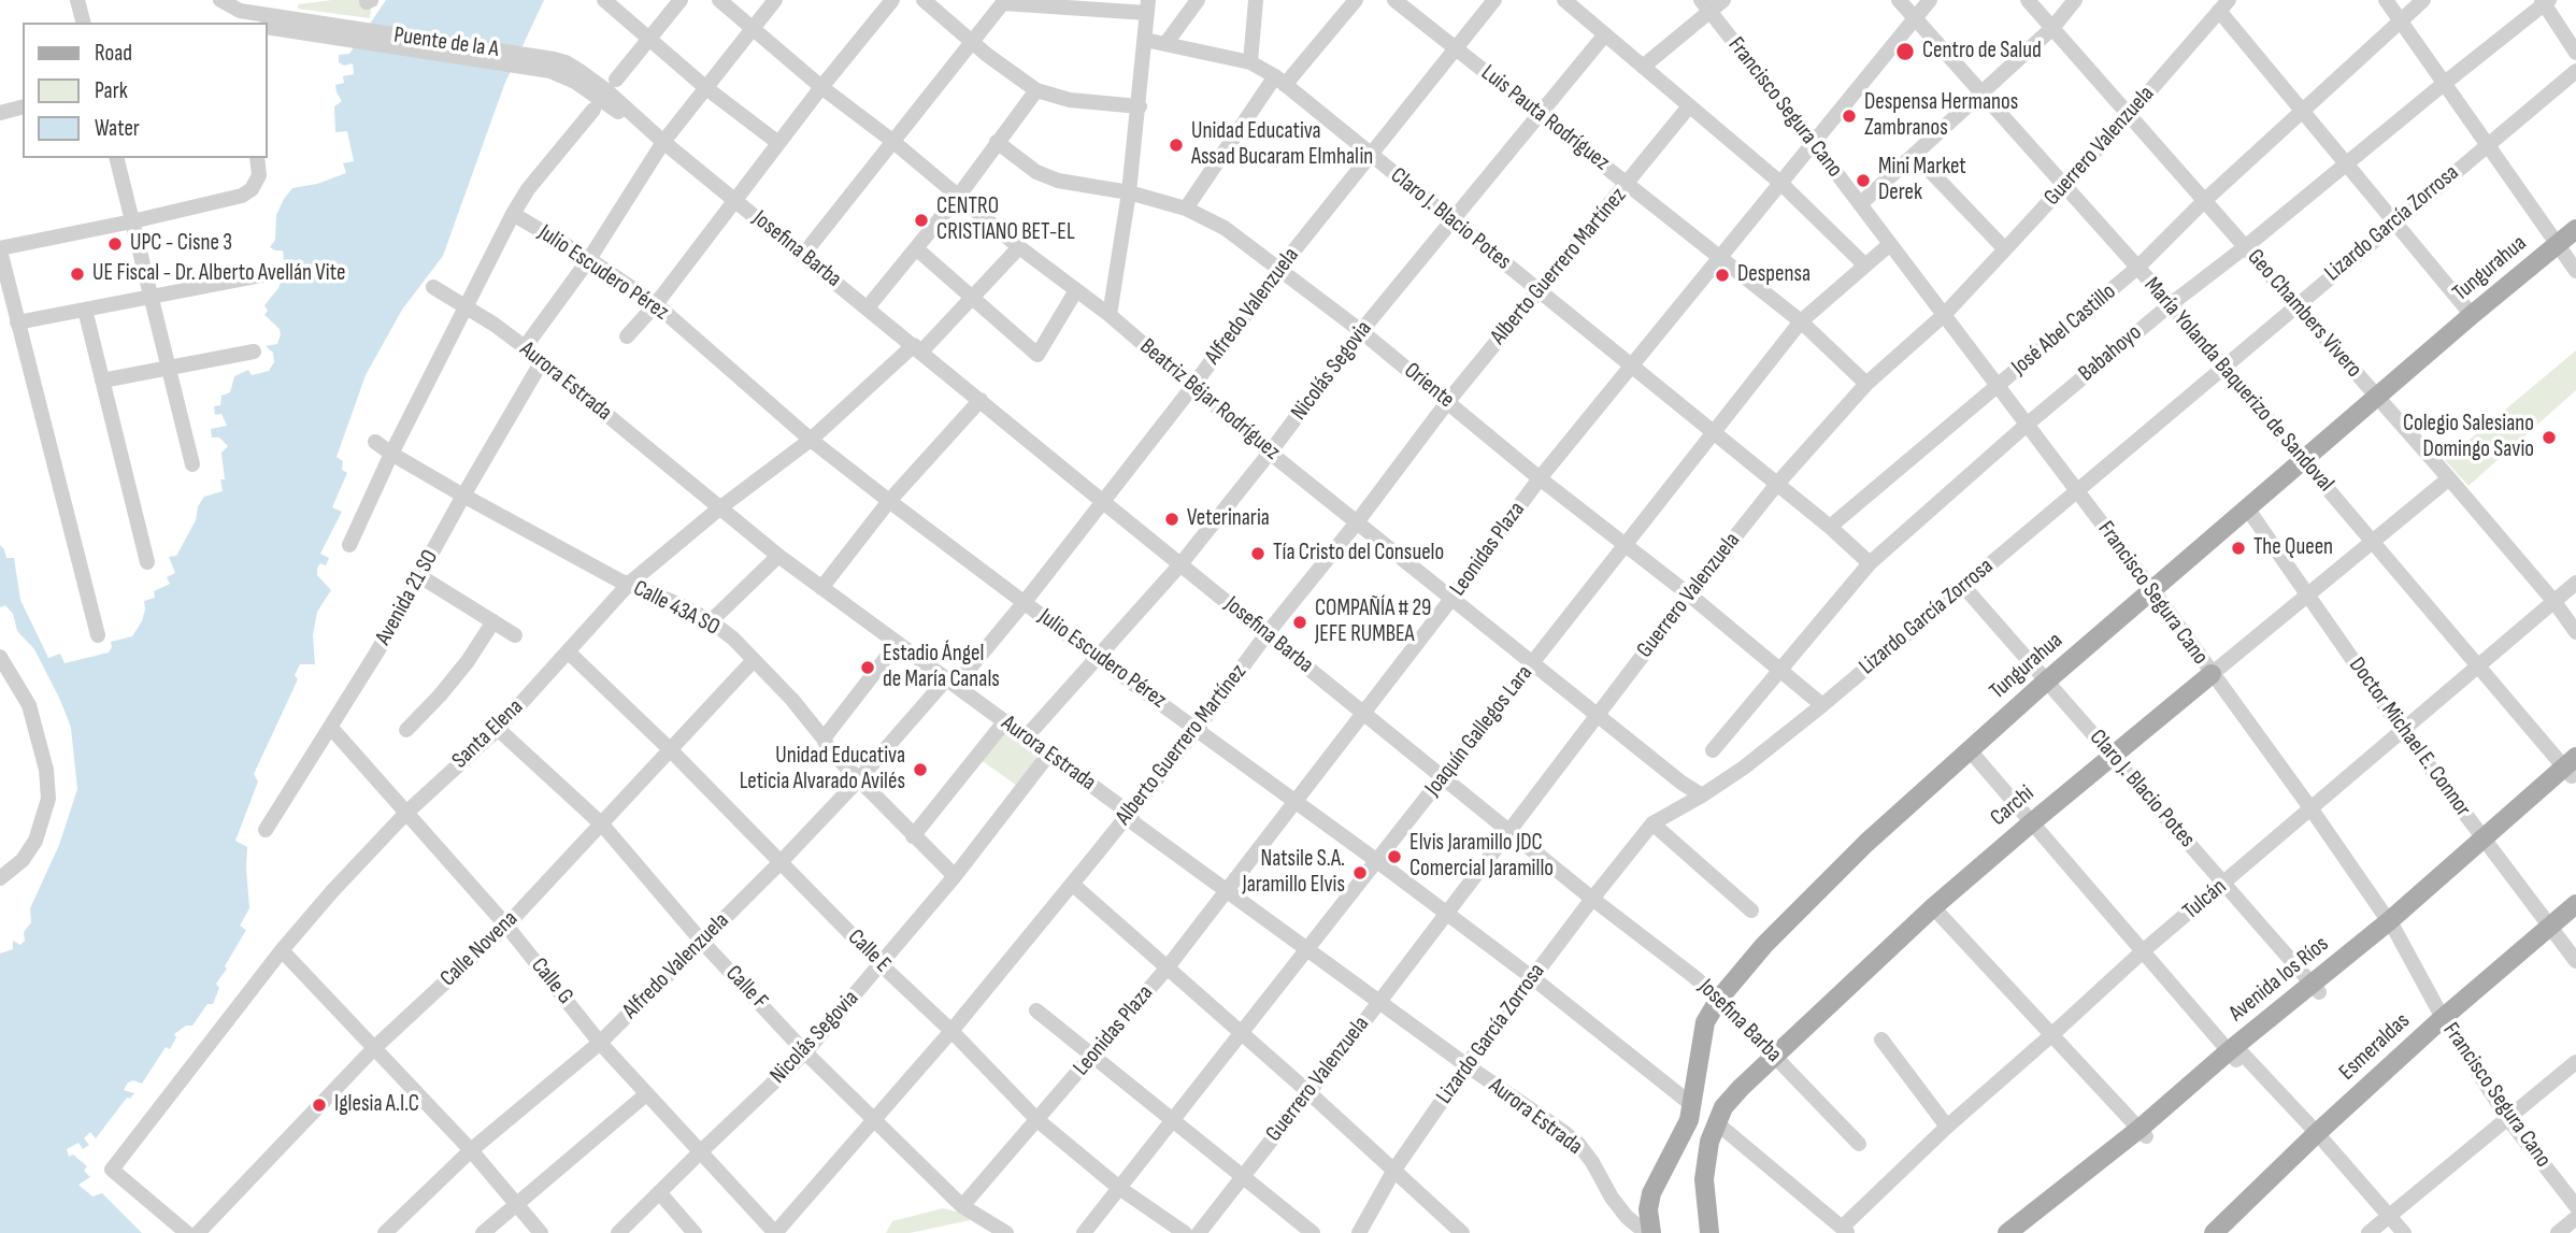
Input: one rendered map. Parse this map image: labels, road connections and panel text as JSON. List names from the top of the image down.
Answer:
{
  "streets": {
    "main road": [
      "Tungurahua",
      "Carchi",
      "Avenida los Ríos",
      "Esmeraldas"
    ],
    "street": [
      "Puente de la A",
      "Francisco Segura Cano",
      "Luis Pauta Rodríguez",
      "Guerrero Valenzuela",
      "Claro J. Blacio Potes",
      "Lizardo García Zorrosa",
      "Josefina Barba",
      "Alberto Guerrero Martínez",
      "Julio Escudero Pérez",
      "Alfredo Valenzuela",
      "Geo Chambers Vivero",
      "José Abel Castillo",
      "Babahoyo",
      "Nicolás Segovia",
      "Aurora Estrada",
      "María Yolanda Baquerizo de Sandoval",
      "Oriente",
      "Beatriz Béjar Rodríguez",
      "Leonidas Plaza",
      "Avenida 21 SO",
      "Calle 43A SO",
      "Joaquín Gallegos Lara",
      "Santa Elena",
      "Doctor Michael E. Connor",
      "Tulcán",
      "Calle Novena",
      "Calle E",
      "Calle G",
      "Calle F"
    ]
  },
  "crossings": [
    ["Puente de la A", "Josefina Barba"],
    ["Francisco Segura Cano", "Guerrero Valenzuela"],
    ["Francisco Segura Cano", "Lizardo García Zorrosa"],
    ["Francisco Segura Cano", "Tungurahua"],
    ["Francisco Segura Cano", "José Abel Castillo"],
    ["Francisco Segura Cano", "Babahoyo"],
    ["Francisco Segura Cano", "Leonidas Plaza"],
    ["Francisco Segura Cano", "Joaquín Gallegos Lara"],
    ["Francisco Segura Cano", "Carchi"],
    ["Francisco Segura Cano", "Tulcán"],
    ["Francisco Segura Cano", "Avenida los Ríos"],
    ["Francisco Segura Cano", "Esmeraldas"],
    ["Luis Pauta Rodríguez", "Guerrero Valenzuela"],
    ["Luis Pauta Rodríguez", "Alberto Guerrero Martínez"],
    ["Luis Pauta Rodríguez", "Alfredo Valenzuela"],
    ["Luis Pauta Rodríguez", "Nicolás Segovia"],
    ["Luis Pauta Rodríguez", "Leonidas Plaza"],
    ["Luis Pauta Rodríguez", "Joaquín Gallegos Lara"],
    ["Guerrero Valenzuela", "Claro J. Blacio Potes"],
    ["Guerrero Valenzuela", "Josefina Barba"],
    ["Guerrero Valenzuela", "Julio Escudero Pérez"],
    ["Guerrero Valenzuela", "Geo Chambers Vivero"],
    ["Guerrero Valenzuela", "Aurora Estrada"],
    ["Guerrero Valenzuela", "María Yolanda Baquerizo de Sandoval"],
    ["Guerrero Valenzuela", "Oriente"],
    ["Guerrero Valenzuela", "Beatriz Béjar Rodríguez"],
    ["Claro J. Blacio Potes", "Lizardo García Zorrosa"],
    ["Claro J. Blacio Potes", "Alberto Guerrero Martínez"],
    ["Claro J. Blacio Potes", "Tungurahua"],
    ["Claro J. Blacio Potes", "Alfredo Valenzuela"],
    ["Claro J. Blacio Potes", "José Abel Castillo"],
    ["Claro J. Blacio Potes", "Babahoyo"],
    ["Claro J. Blacio Potes", "Nicolás Segovia"],
    ["Claro J. Blacio Potes", "Leonidas Plaza"],
    ["Claro J. Blacio Potes", "Joaquín Gallegos Lara"],
    ["Claro J. Blacio Potes", "Carchi"],
    ["Claro J. Blacio Potes", "Tulcán"],
    ["Claro J. Blacio Potes", "Avenida los Ríos"],
    ["Lizardo García Zorrosa", "Josefina Barba"],
    ["Lizardo García Zorrosa", "Julio Escudero Pérez"],
    ["Lizardo García Zorrosa", "Geo Chambers Vivero"],
    ["Lizardo García Zorrosa", "Aurora Estrada"],
    ["Lizardo García Zorrosa", "María Yolanda Baquerizo de Sandoval"],
    ["Lizardo García Zorrosa", "Oriente"],
    ["Lizardo García Zorrosa", "Beatriz Béjar Rodríguez"],
    ["Josefina Barba", "Alberto Guerrero Martínez"],
    ["Josefina Barba", "Tungurahua"],
    ["Josefina Barba", "Alfredo Valenzuela"],
    ["Josefina Barba", "Nicolás Segovia"],
    ["Josefina Barba", "Leonidas Plaza"],
    ["Josefina Barba", "Joaquín Gallegos Lara"],
    ["Josefina Barba", "Santa Elena"],
    ["Josefina Barba", "Carchi"],
    ["Alberto Guerrero Martínez", "Julio Escudero Pérez"],
    ["Alberto Guerrero Martínez", "Aurora Estrada"],
    ["Alberto Guerrero Martínez", "Oriente"],
    ["Alberto Guerrero Martínez", "Beatriz Béjar Rodríguez"],
    ["Alberto Guerrero Martínez", "Calle E"],
    ["Alberto Guerrero Martínez", "Calle G"],
    ["Alberto Guerrero Martínez", "Calle F"],
    ["Tungurahua", "Julio Escudero Pérez"],
    ["Tungurahua", "Geo Chambers Vivero"],
    ["Tungurahua", "Aurora Estrada"],
    ["Tungurahua", "María Yolanda Baquerizo de Sandoval"],
    ["Tungurahua", "Doctor Michael E. Connor"],
    ["Julio Escudero Pérez", "Alfredo Valenzuela"],
    ["Julio Escudero Pérez", "Nicolás Segovia"],
    ["Julio Escudero Pérez", "Leonidas Plaza"],
    ["Julio Escudero Pérez", "Joaquín Gallegos Lara"],
    ["Julio Escudero Pérez", "Santa Elena"],
    ["Alfredo Valenzuela", "Aurora Estrada"],
    ["Alfredo Valenzuela", "Oriente"],
    ["Alfredo Valenzuela", "Beatriz Béjar Rodríguez"],
    ["Alfredo Valenzuela", "Calle 43A SO"],
    ["Alfredo Valenzuela", "Calle E"],
    ["Alfredo Valenzuela", "Calle G"],
    ["Alfredo Valenzuela", "Calle F"],
    ["Geo Chambers Vivero", "José Abel Castillo"],
    ["Geo Chambers Vivero", "Babahoyo"],
    ["Geo Chambers Vivero", "Carchi"],
    ["Geo Chambers Vivero", "Tulcán"],
    ["José Abel Castillo", "María Yolanda Baquerizo de Sandoval"],
    ["Babahoyo", "María Yolanda Baquerizo de Sandoval"],
    ["Babahoyo", "Oriente"],
    ["Nicolás Segovia", "Aurora Estrada"],
    ["Nicolás Segovia", "Oriente"],
    ["Nicolás Segovia", "Beatriz Béjar Rodríguez"],
    ["Nicolás Segovia", "Calle 43A SO"],
    ["Nicolás Segovia", "Calle E"],
    ["Nicolás Segovia", "Calle G"],
    ["Nicolás Segovia", "Calle F"],
    ["Aurora Estrada", "Leonidas Plaza"],
    ["Aurora Estrada", "Avenida 21 SO"],
    ["Aurora Estrada", "Joaquín Gallegos Lara"],
    ["Aurora Estrada", "Santa Elena"],
    ["María Yolanda Baquerizo de Sandoval", "Leonidas Plaza"],
    ["María Yolanda Baquerizo de Sandoval", "Carchi"],
    ["María Yolanda Baquerizo de Sandoval", "Tulcán"],
    ["María Yolanda Baquerizo de Sandoval", "Avenida los Ríos"],
    ["Oriente", "Leonidas Plaza"],
    ["Oriente", "Joaquín Gallegos Lara"],
    ["Beatriz Béjar Rodríguez", "Leonidas Plaza"],
    ["Beatriz Béjar Rodríguez", "Joaquín Gallegos Lara"],
    ["Beatriz Béjar Rodríguez", "Santa Elena"],
    ["Leonidas Plaza", "Calle E"],
    ["Leonidas Plaza", "Calle F"],
    ["Avenida 21 SO", "Calle 43A SO"],
    ["Avenida 21 SO", "Calle G"],
    ["Calle 43A SO", "Santa Elena"],
    ["Calle 43A SO", "Calle Novena"],
    ["Joaquín Gallegos Lara", "Calle E"],
    ["Santa Elena", "Calle E"],
    ["Santa Elena", "Calle G"],
    ["Santa Elena", "Calle F"],
    ["Doctor Michael E. Connor", "Carchi"],
    ["Doctor Michael E. Connor", "Tulcán"],
    ["Doctor Michael E. Connor", "Avenida los Ríos"],
    ["Doctor Michael E. Connor", "Esmeraldas"],
    ["Calle Novena", "Calle E"],
    ["Calle Novena", "Calle G"],
    ["Calle Novena", "Calle F"]
  ],
  "places": [
    "Centro de Salud",
    "Despensa Hermanos Zambranos",
    "Unidad Educativa Assad Bucaram Elmhalin",
    "Mini Market Derek",
    "CENTRO CRISTIANO BET-EL",
    "UPC - Cisne 3",
    "UE Fiscal - Dr. Alberto Avellán Vite",
    "Despensa",
    "Colegio Salesiano Domingo Savio",
    "Veterinaria",
    "The Queen",
    "Tía Cristo del Consuelo",
    "COMPAÑÍA # 29 JEFE RUMBEA",
    "Estadio Ángel de María Canals",
    "Unidad Educativa Leticia Alvarado Avilés",
    "Elvis Jaramillo JDC Comercial Jaramillo",
    "Natsile S.A. Jaramillo Elvis",
    "Iglesia A.I.C"
  ],
  "legend": ["Road", "Park", "Water"]
}
